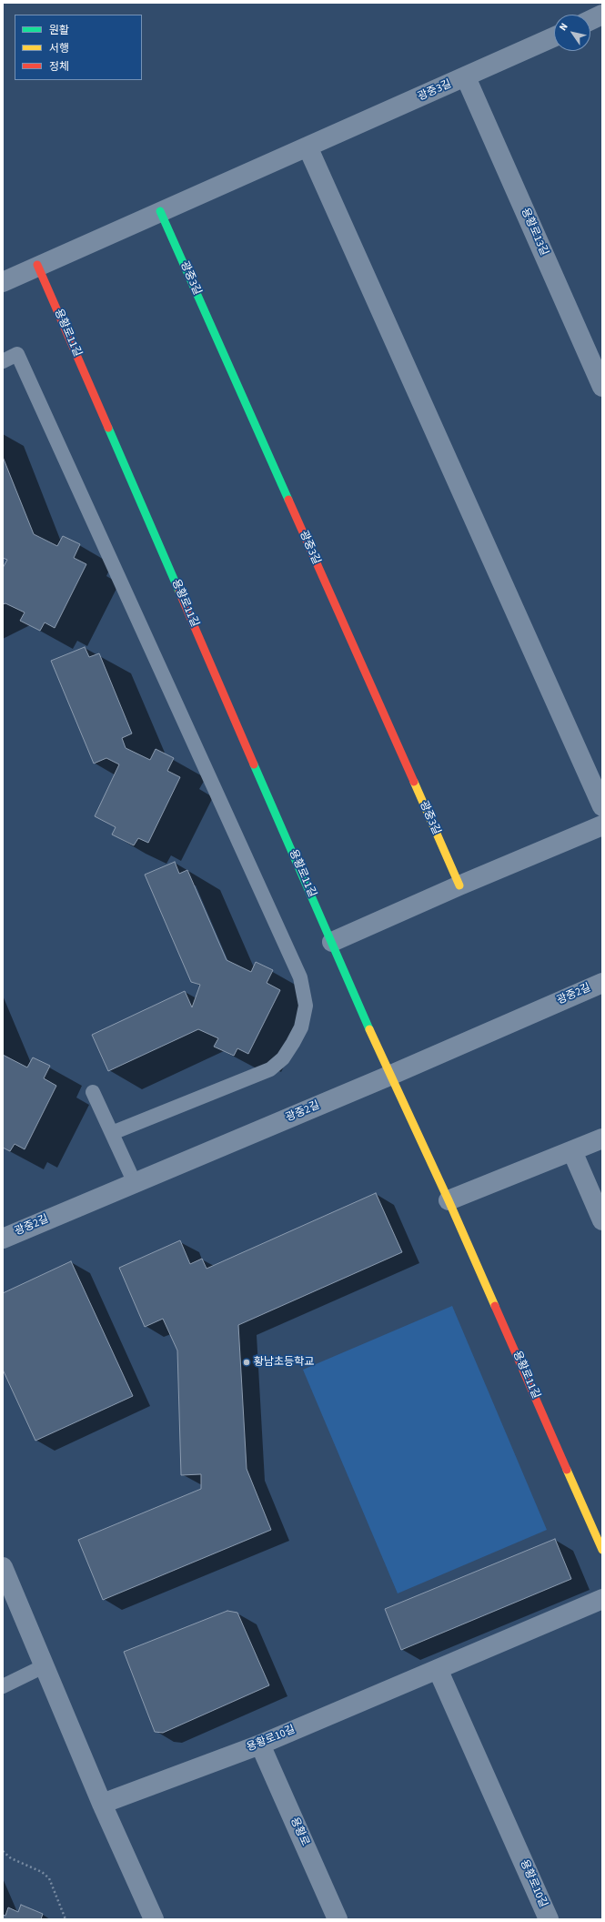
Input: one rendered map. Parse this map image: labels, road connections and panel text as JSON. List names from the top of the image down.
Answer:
{
  "streets": {
    "street": [
      "광중3길",
      "용황로13길",
      "용황로11길",
      "광중2길",
      "용황로10길",
      "용황로"
    ]
  },
  "crossings": [
    ["광중3길", "용황로13길"],
    ["광중3길", "용황로11길"],
    ["용황로11길", "광중2길"],
    ["용황로10길", "용황로"]
  ],
  "places": ["황남초등학교"],
  "legend": ["원활", "서행", "정체"],
  "north": "top left"
}
